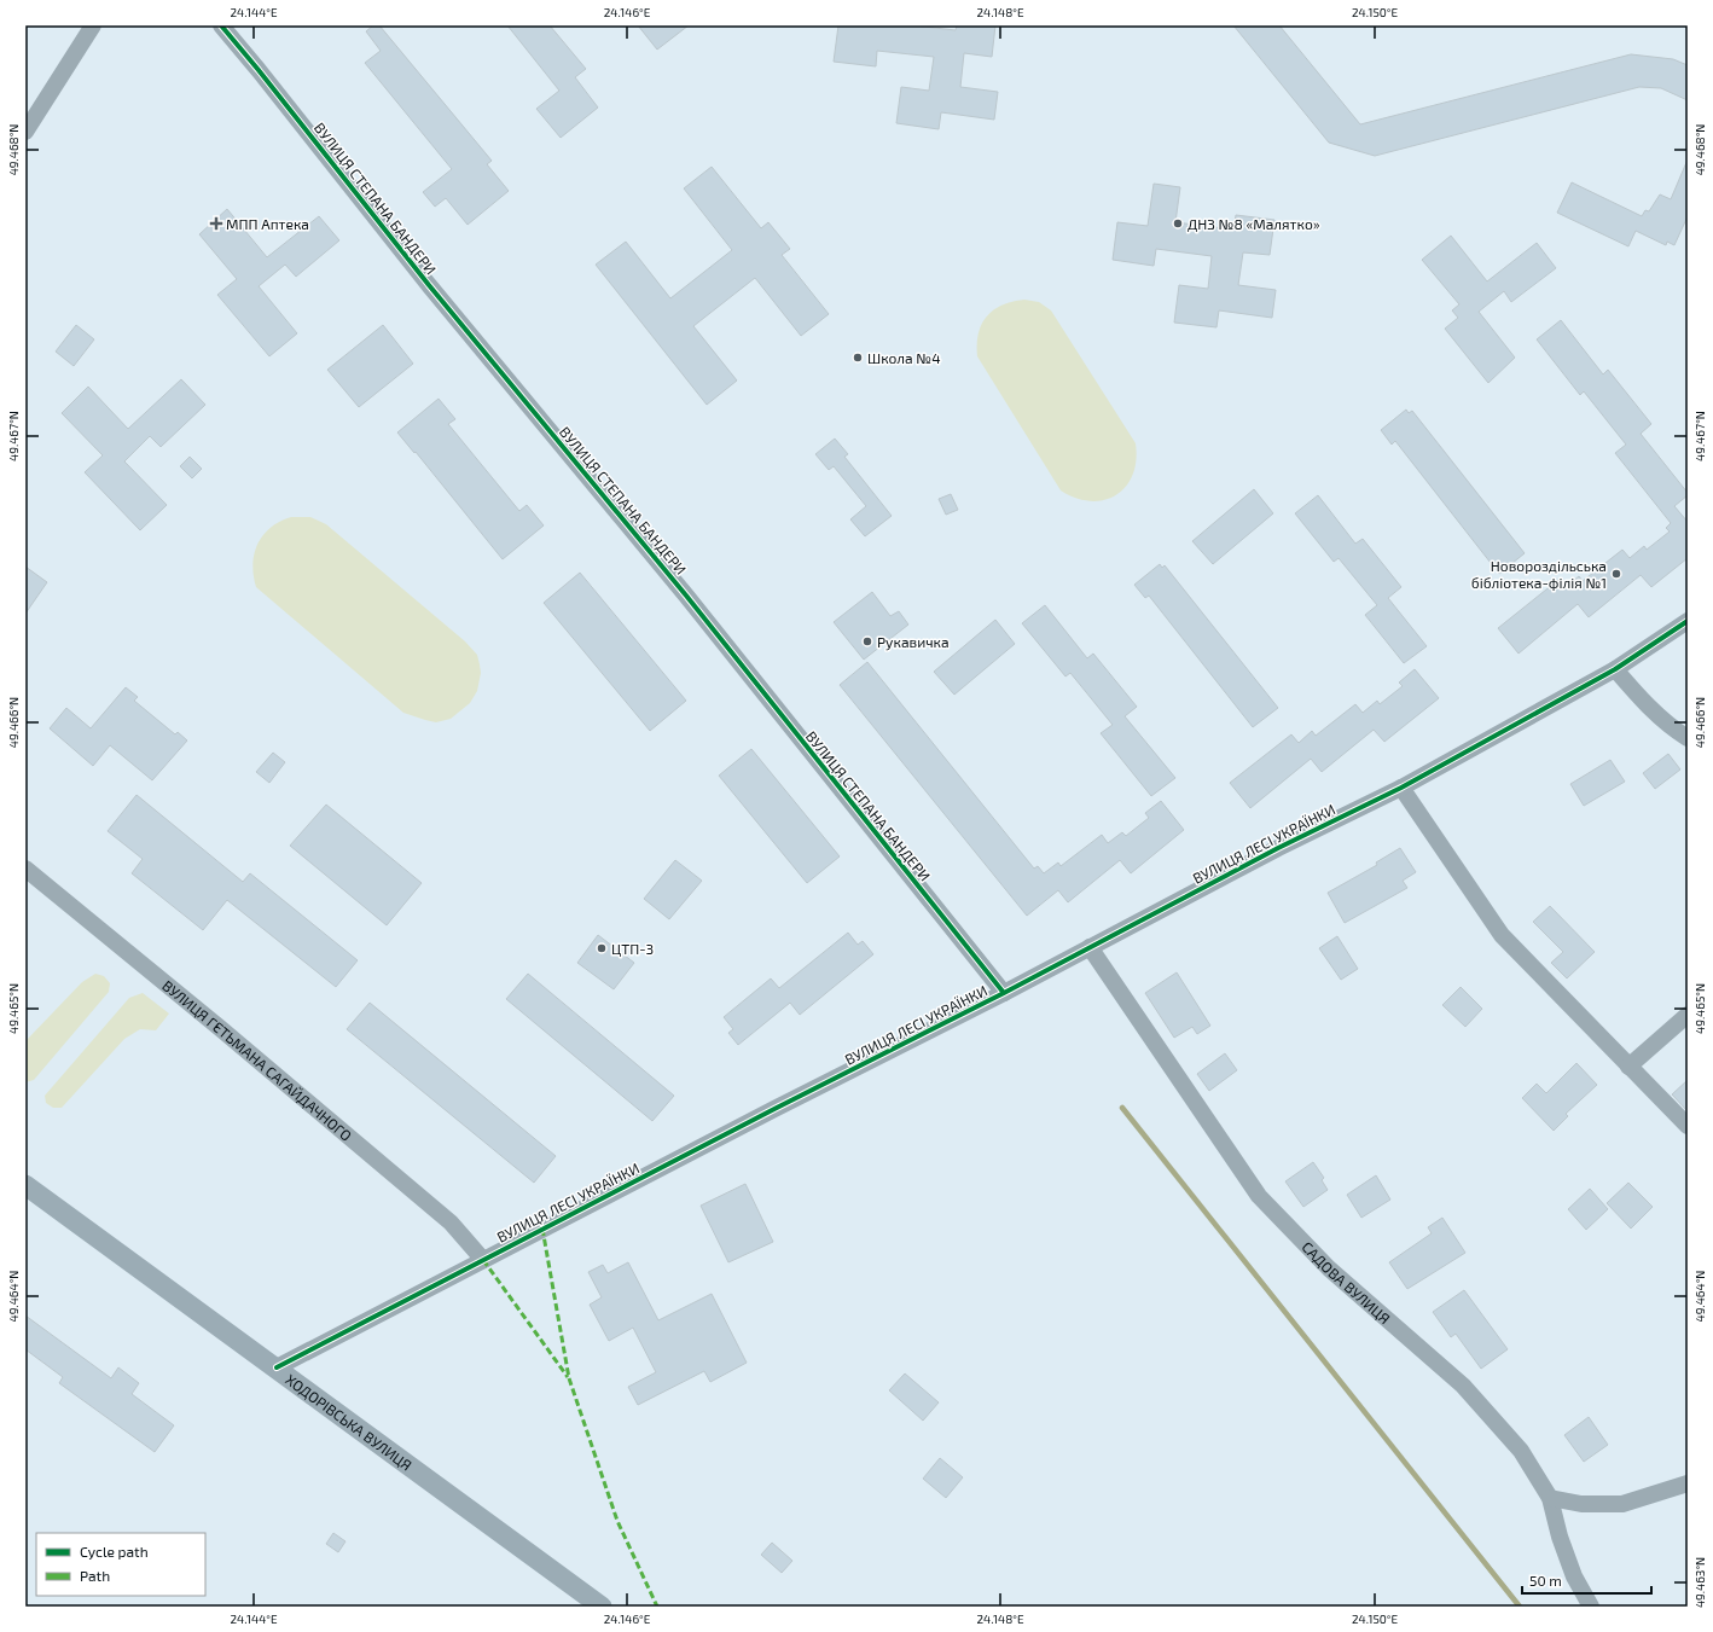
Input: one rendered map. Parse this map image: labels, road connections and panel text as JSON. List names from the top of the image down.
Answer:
{
  "streets": {
    "main road": ["ХОДОРІВСЬКА ВУЛИЦЯ"],
    "street": [
      "ВУЛИЦЯ СТЕПАНА БАНДЕРИ",
      "ВУЛИЦЯ ЛЕСІ УКРАЇНКИ",
      "ВУЛИЦЯ ГЕТЬМАНА САГАЙДАЧНОГО",
      "САДОВА ВУЛИЦЯ"
    ]
  },
  "crossings": [
    ["ВУЛИЦЯ СТЕПАНА БАНДЕРИ", "ВУЛИЦЯ ЛЕСІ УКРАЇНКИ"],
    ["ВУЛИЦЯ ЛЕСІ УКРАЇНКИ", "ВУЛИЦЯ ГЕТЬМАНА САГАЙДАЧНОГО"],
    ["ВУЛИЦЯ ЛЕСІ УКРАЇНКИ", "САДОВА ВУЛИЦЯ"],
    ["ВУЛИЦЯ ЛЕСІ УКРАЇНКИ", "ХОДОРІВСЬКА ВУЛИЦЯ"]
  ],
  "places": {
    "health": ["МПП Аптека"],
    "other": [
      "ДНЗ №8 «Малятко»",
      "Школа №4",
      "Новороздільська бібліотека-філія №1",
      "Рукавичка",
      "ЦТП-3"
    ]
  },
  "legend": ["Cycle path", "Path"],
  "scale_bar": "50 m",
  "coordinates": [
    "24.144°E",
    "24.146°E",
    "24.148°E",
    "24.150°E",
    "49.468°N",
    "49.467°N",
    "49.466°N",
    "49.465°N",
    "49.464°N",
    "49.463°N"
  ]
}
